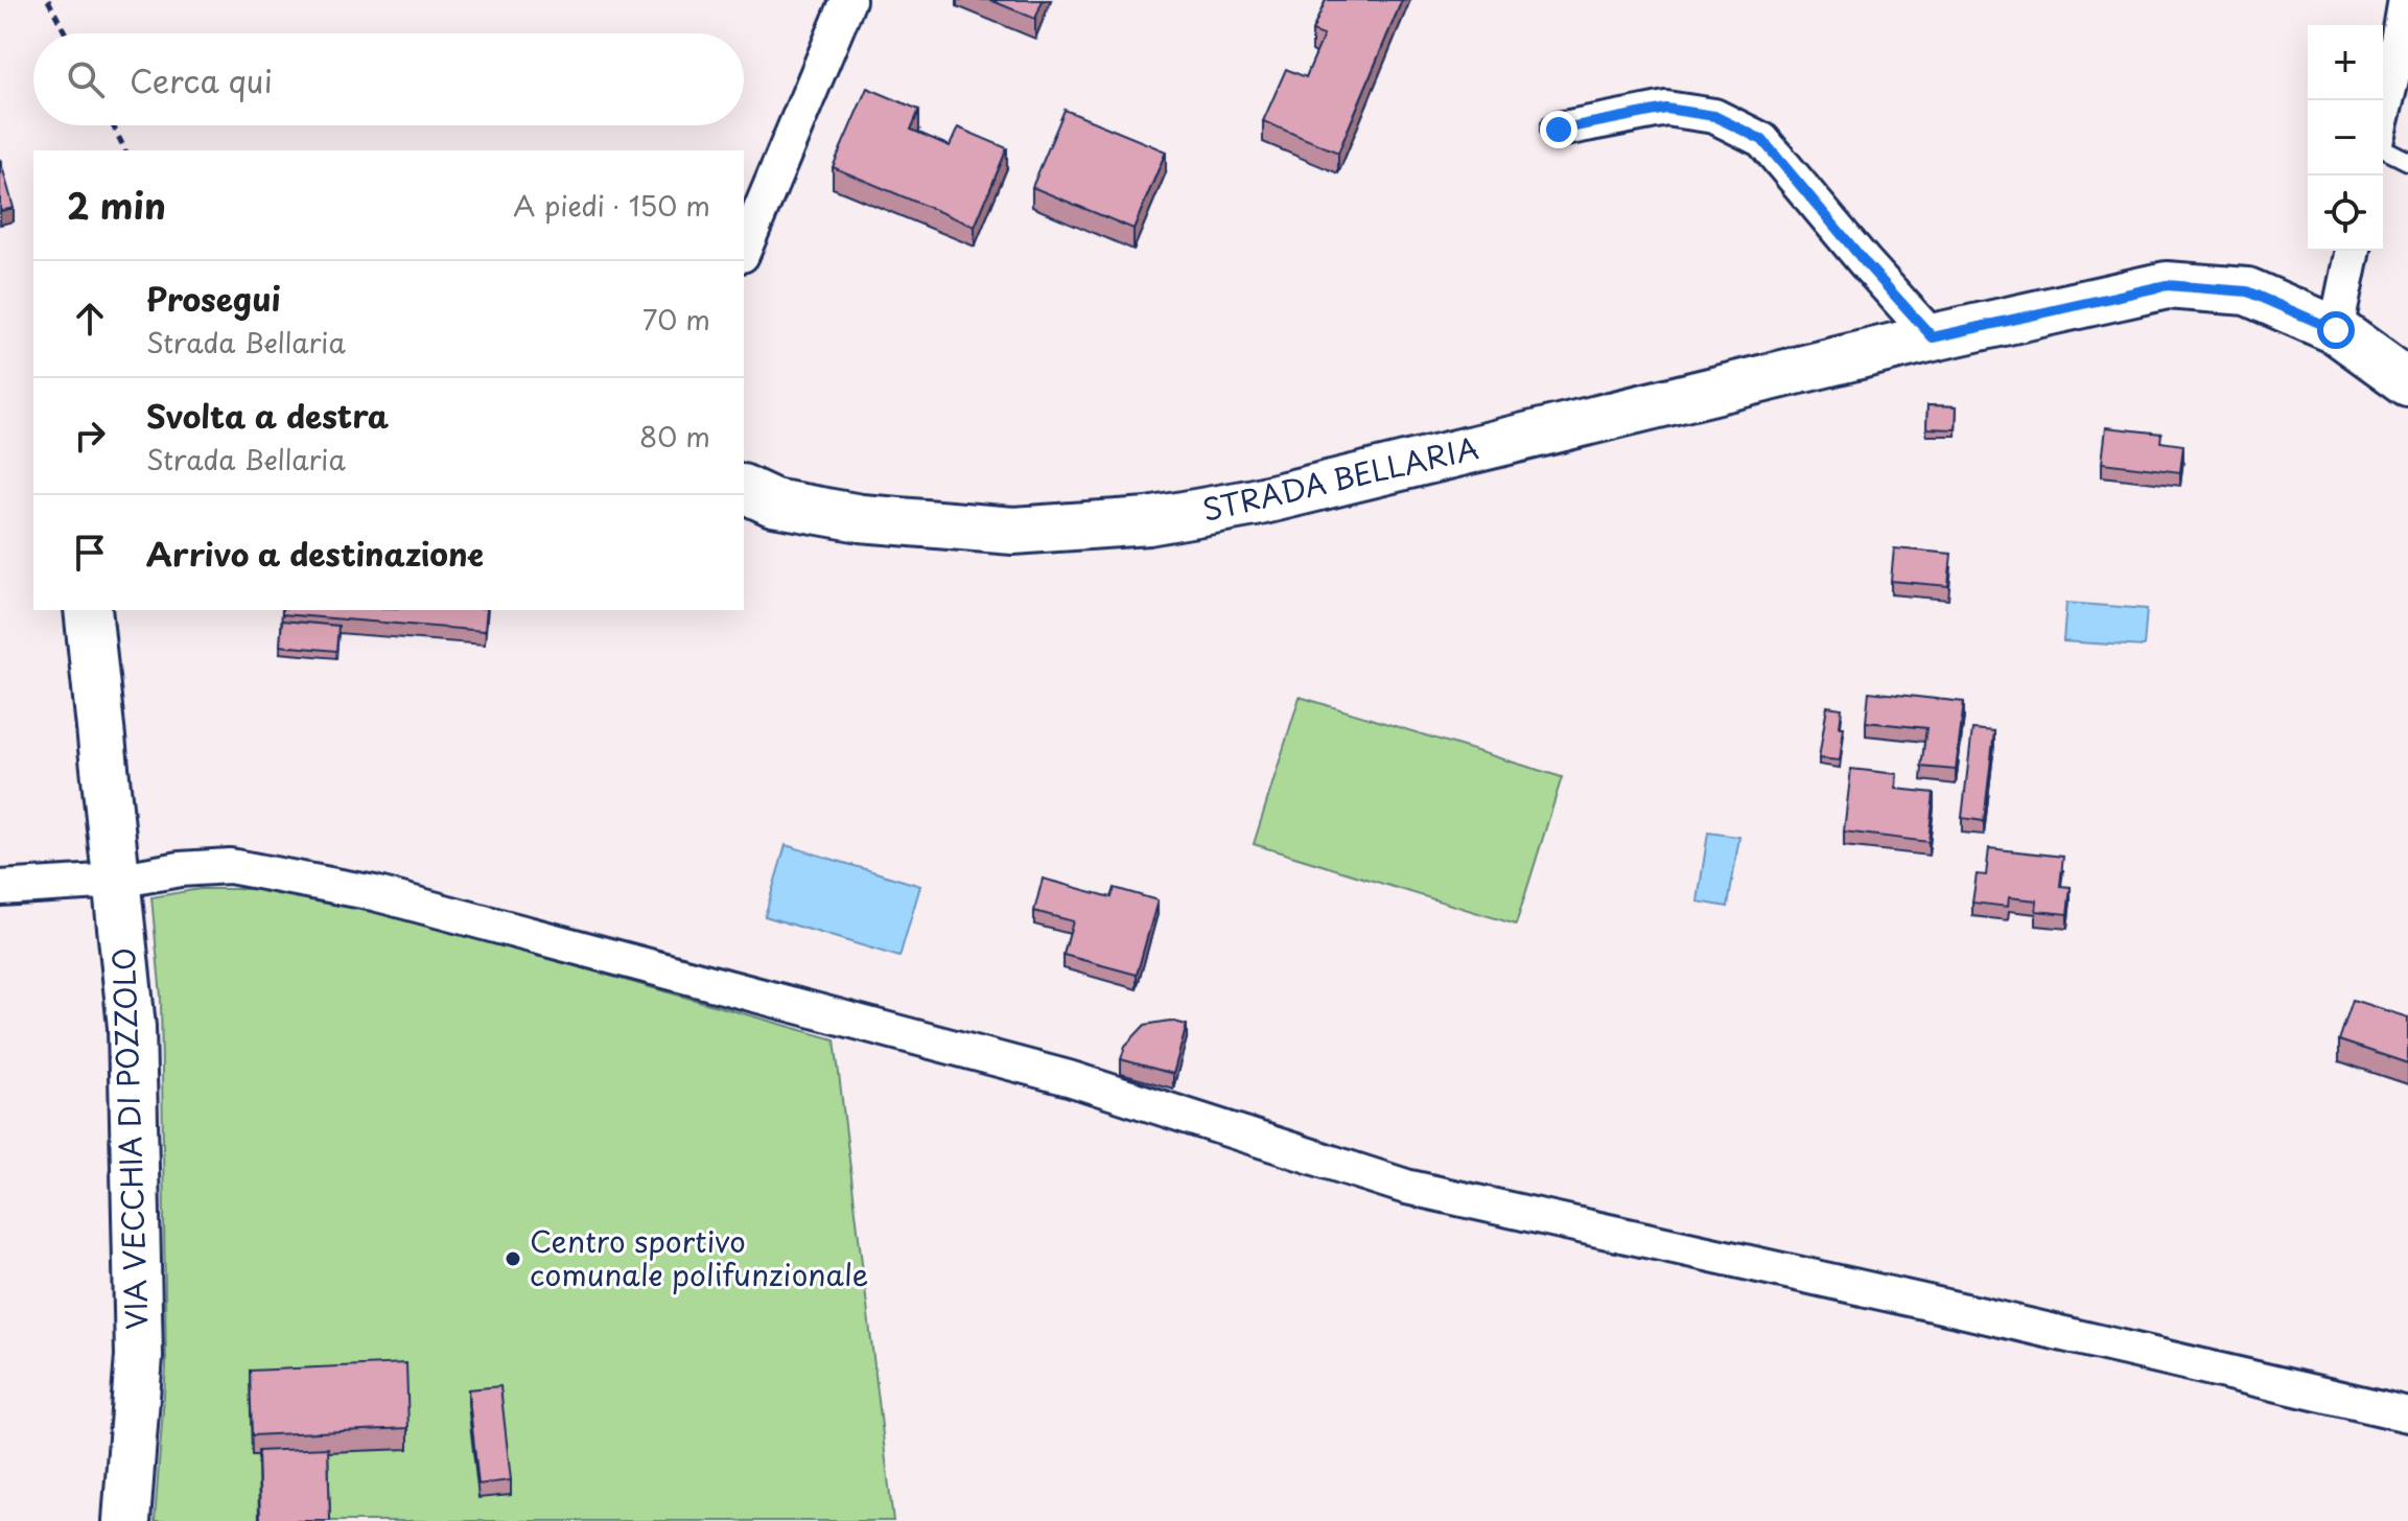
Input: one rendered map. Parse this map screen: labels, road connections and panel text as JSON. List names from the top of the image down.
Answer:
{
  "streets": {
    "street": ["STRADA BELLARIA", "VIA VECCHIA DI POZZOLO"]
  },
  "places": ["Centro sportivo comunale polifunzionale"],
  "page": {
    "map_buttons": ["+", "−"],
    "search": "Cerca qui",
    "heading": ["2 min", "A piedi · 150 m"],
    "list": [
      ["Prosegui", "Strada Bellaria", "70 m"],
      ["Svolta a destra", "Strada Bellaria", "80 m"],
      "Arrivo a destinazione"
    ]
  }
}
